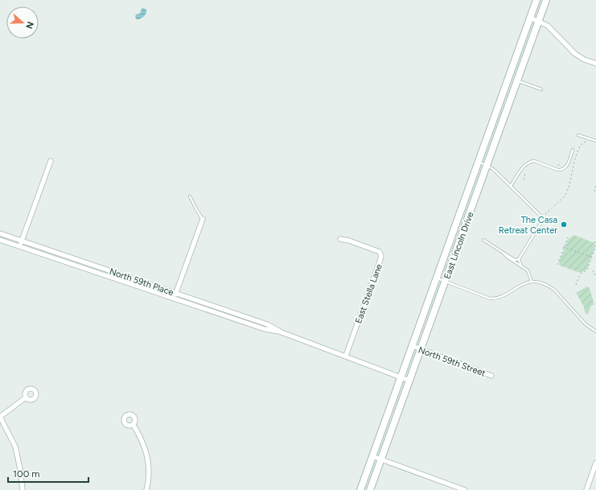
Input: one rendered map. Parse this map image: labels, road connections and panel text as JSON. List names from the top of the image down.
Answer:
{
  "streets": {
    "main road": ["East Lincoln Drive"],
    "street": ["North 59th Place", "East Stella Lane", "North 59th Street"]
  },
  "crossings": [
    ["East Lincoln Drive", "North 59th Place"],
    ["East Lincoln Drive", "North 59th Street"],
    ["North 59th Place", "East Stella Lane"]
  ],
  "places": ["The Casa Retreat Center"],
  "scale_bar": "100 m",
  "north": "right"
}
